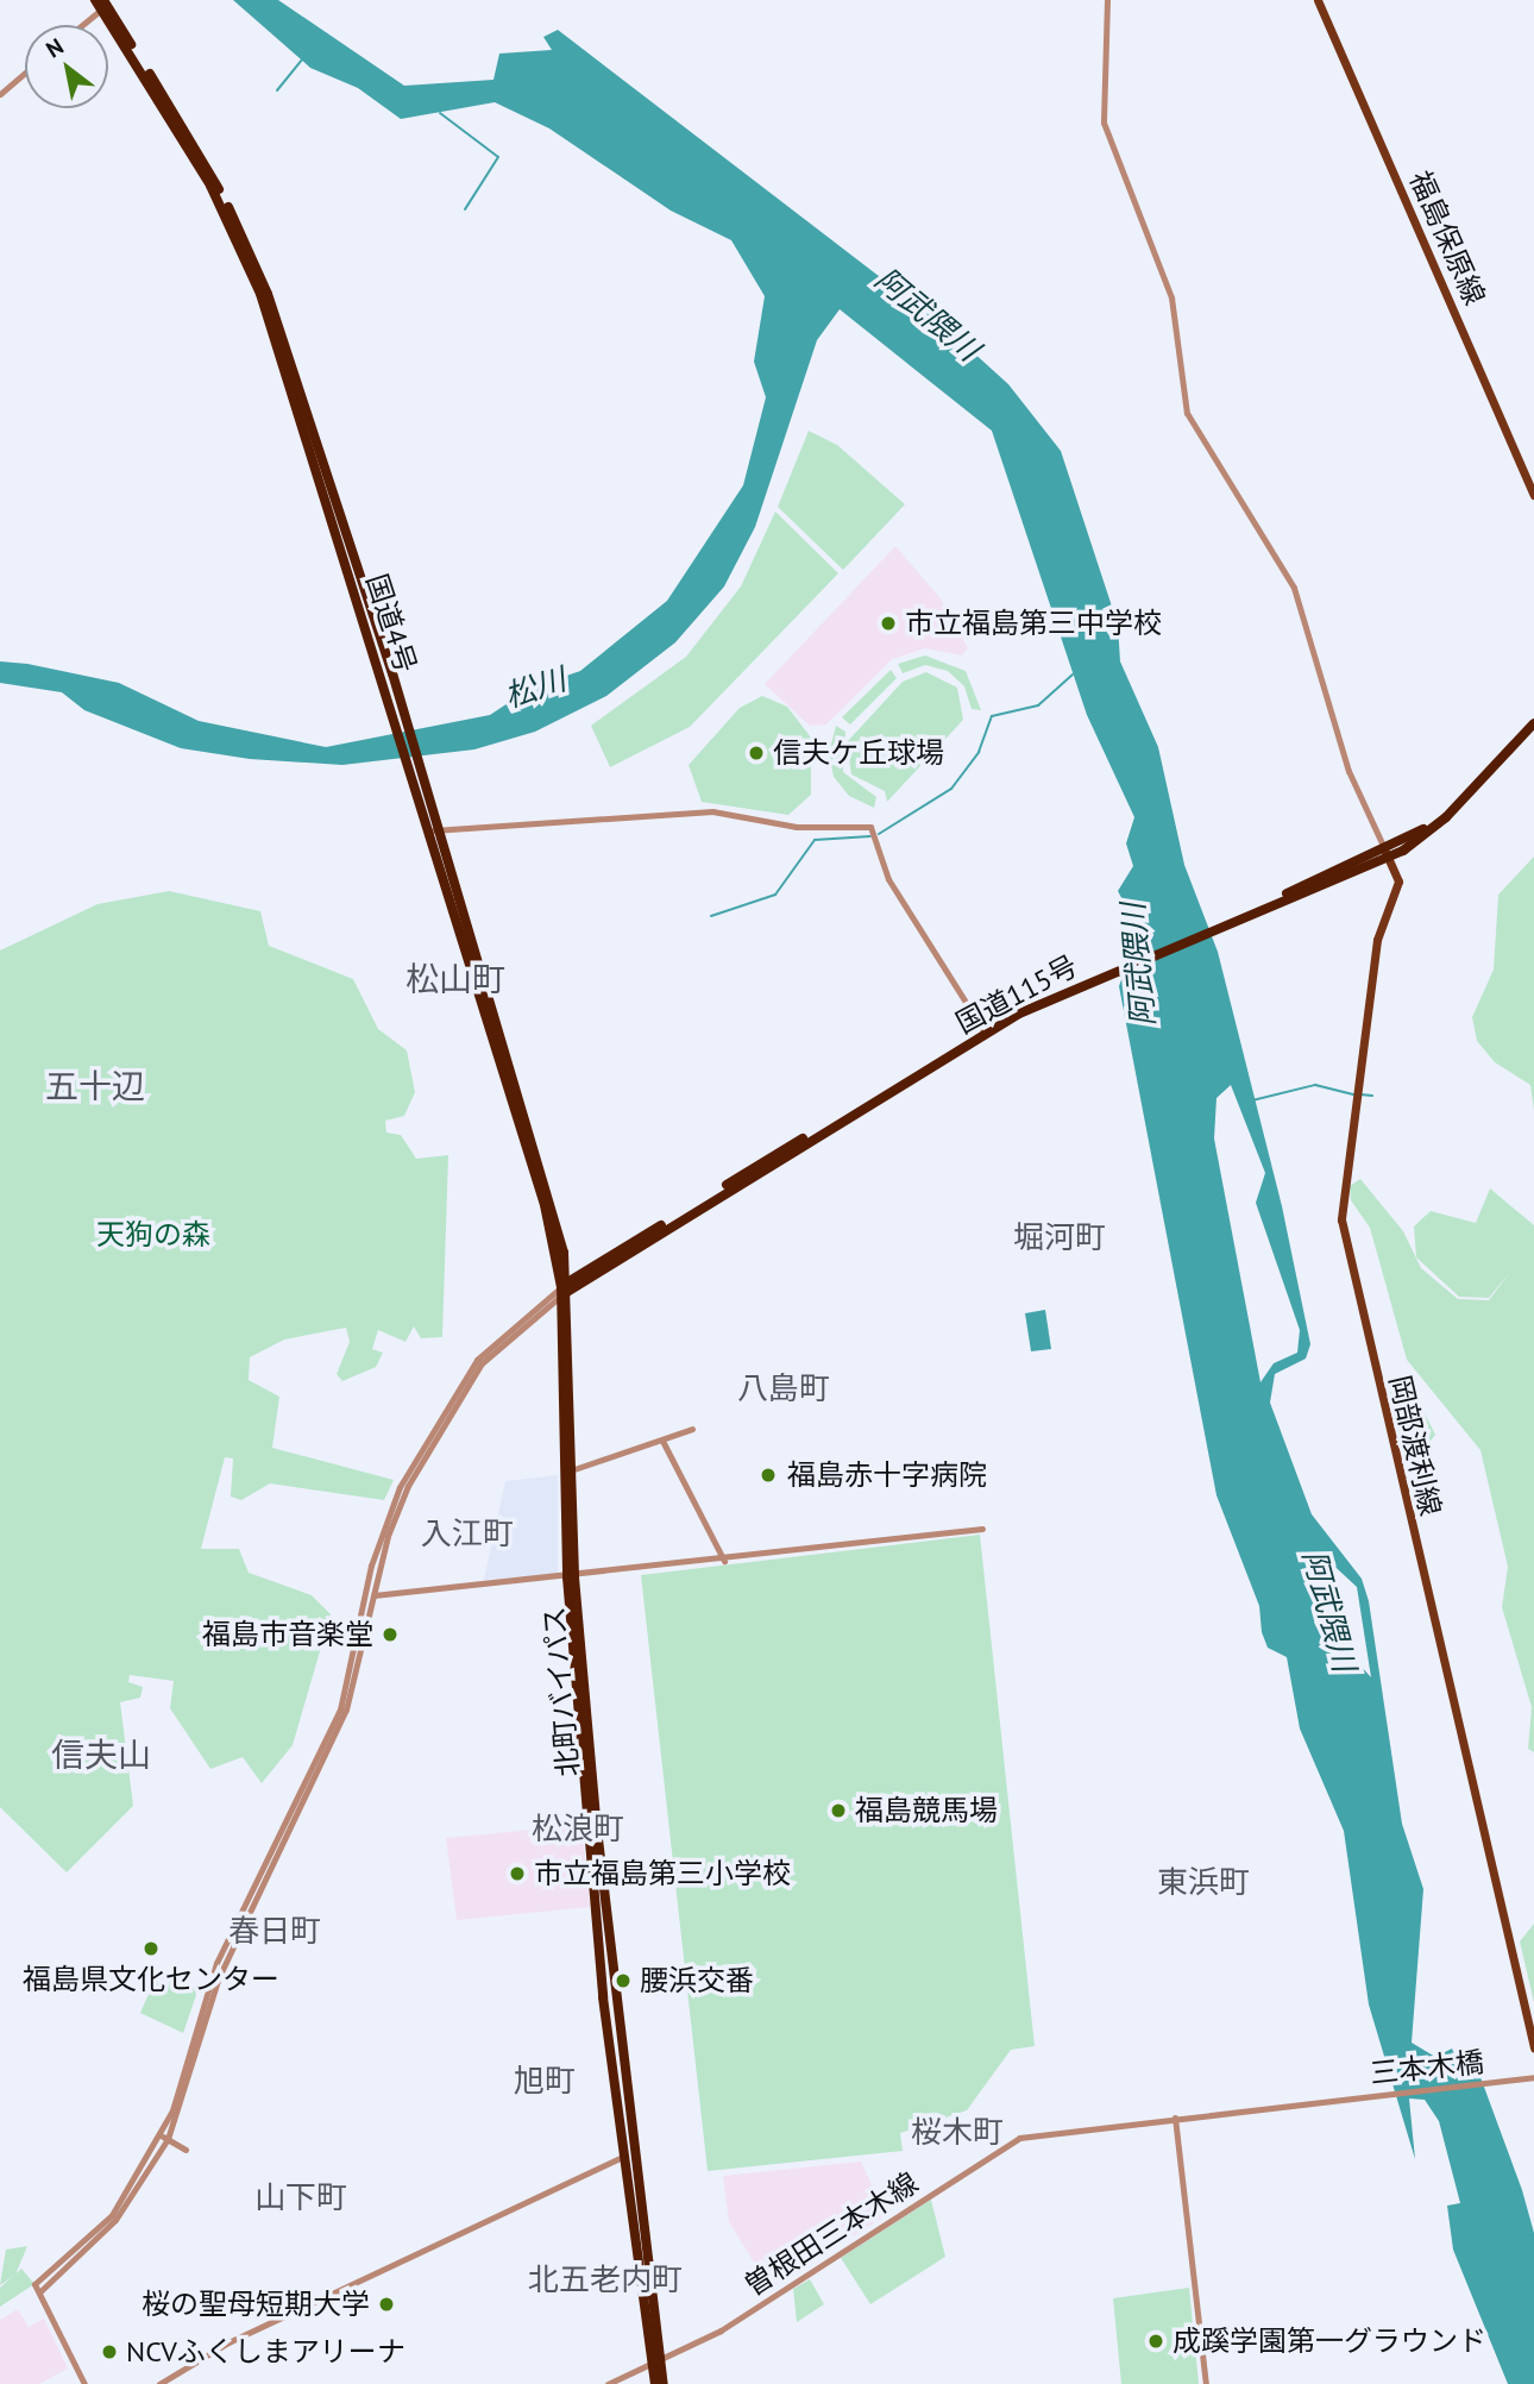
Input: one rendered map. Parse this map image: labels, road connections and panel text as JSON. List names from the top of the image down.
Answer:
{
  "streets": {
    "highway": ["国道4号", "国道115号", "北町バイパス"],
    "main road": ["福島保原線", "岡部渡利線"],
    "street": ["三本木橋", "曽根田三本木線"]
  },
  "crossings": [
    ["国道4号", "国道115号"],
    ["国道4号", "北町バイパス"],
    ["国道115号", "岡部渡利線"],
    ["国道115号", "北町バイパス"],
    ["北町バイパス", "曽根田三本木線"],
    ["三本木橋", "曽根田三本木線"]
  ],
  "districts": [
    "松山町",
    "五十辺",
    "堀河町",
    "八島町",
    "入江町",
    "信夫山",
    "松浪町",
    "東浜町",
    "春日町",
    "旭町",
    "桜木町",
    "山下町",
    "北五老内町"
  ],
  "water": ["阿武隈川", "松川"],
  "parks": ["天狗の森"],
  "places": [
    "市立福島第三中学校",
    "信夫ケ丘球場",
    "福島赤十字病院",
    "福島市音楽堂",
    "福島競馬場",
    "市立福島第三小学校",
    "福島県文化センター",
    "腰浜交番",
    "桜の聖母短期大学",
    "成蹊学園第一グラウンド",
    "NCVふくしまアリーナ"
  ],
  "north": "top left"
}
